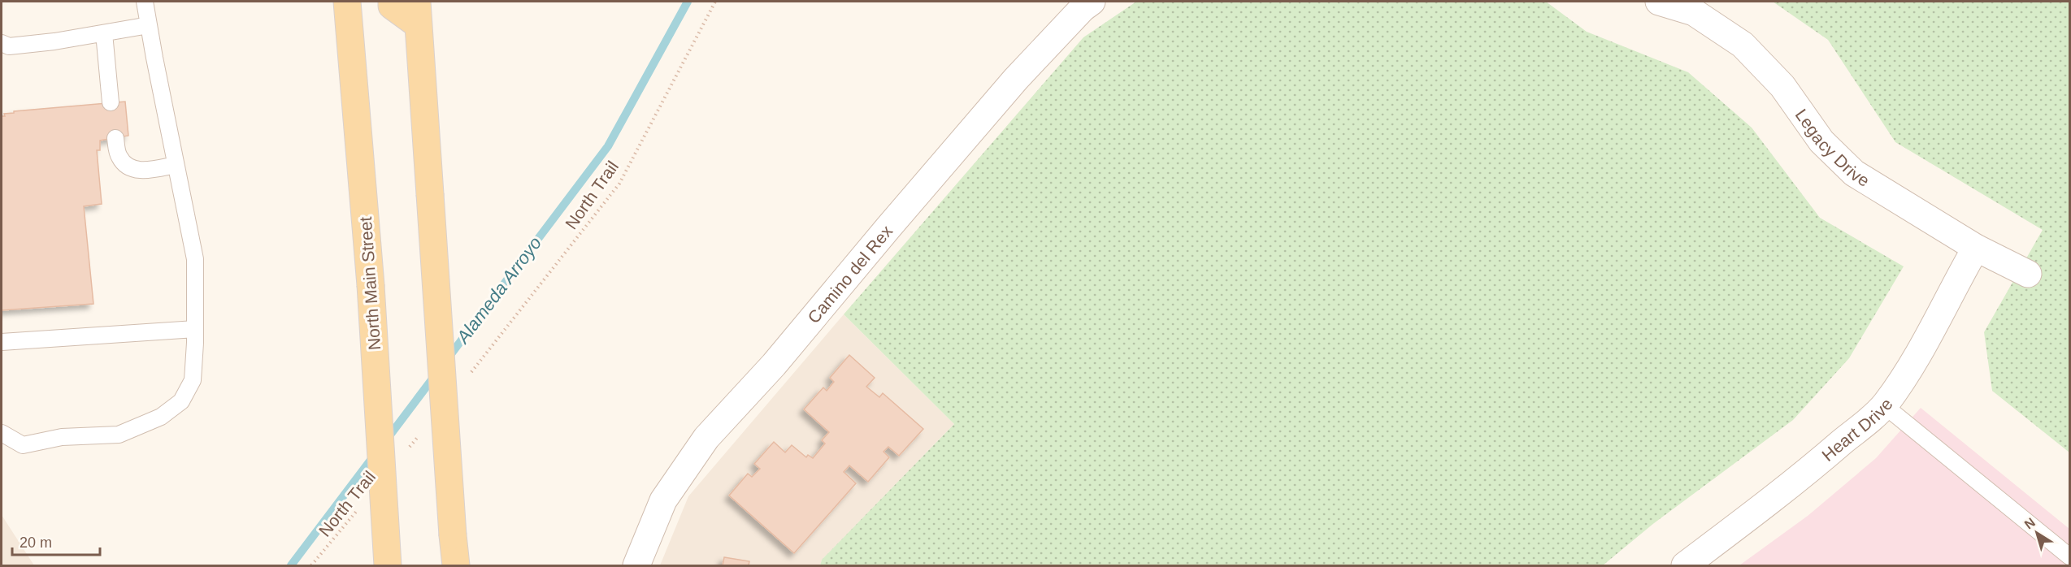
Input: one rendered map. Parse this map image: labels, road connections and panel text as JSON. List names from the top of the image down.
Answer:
{
  "streets": {
    "main road": ["North Main Street"],
    "street": ["Legacy Drive", "Camino del Rex", "Heart Drive"],
    "path": ["North Trail"]
  },
  "crossings": [
    ["Legacy Drive", "Heart Drive"]
  ],
  "water": ["Alameda Arroyo"],
  "scale_bar": "20 m",
  "north": "top left"
}
